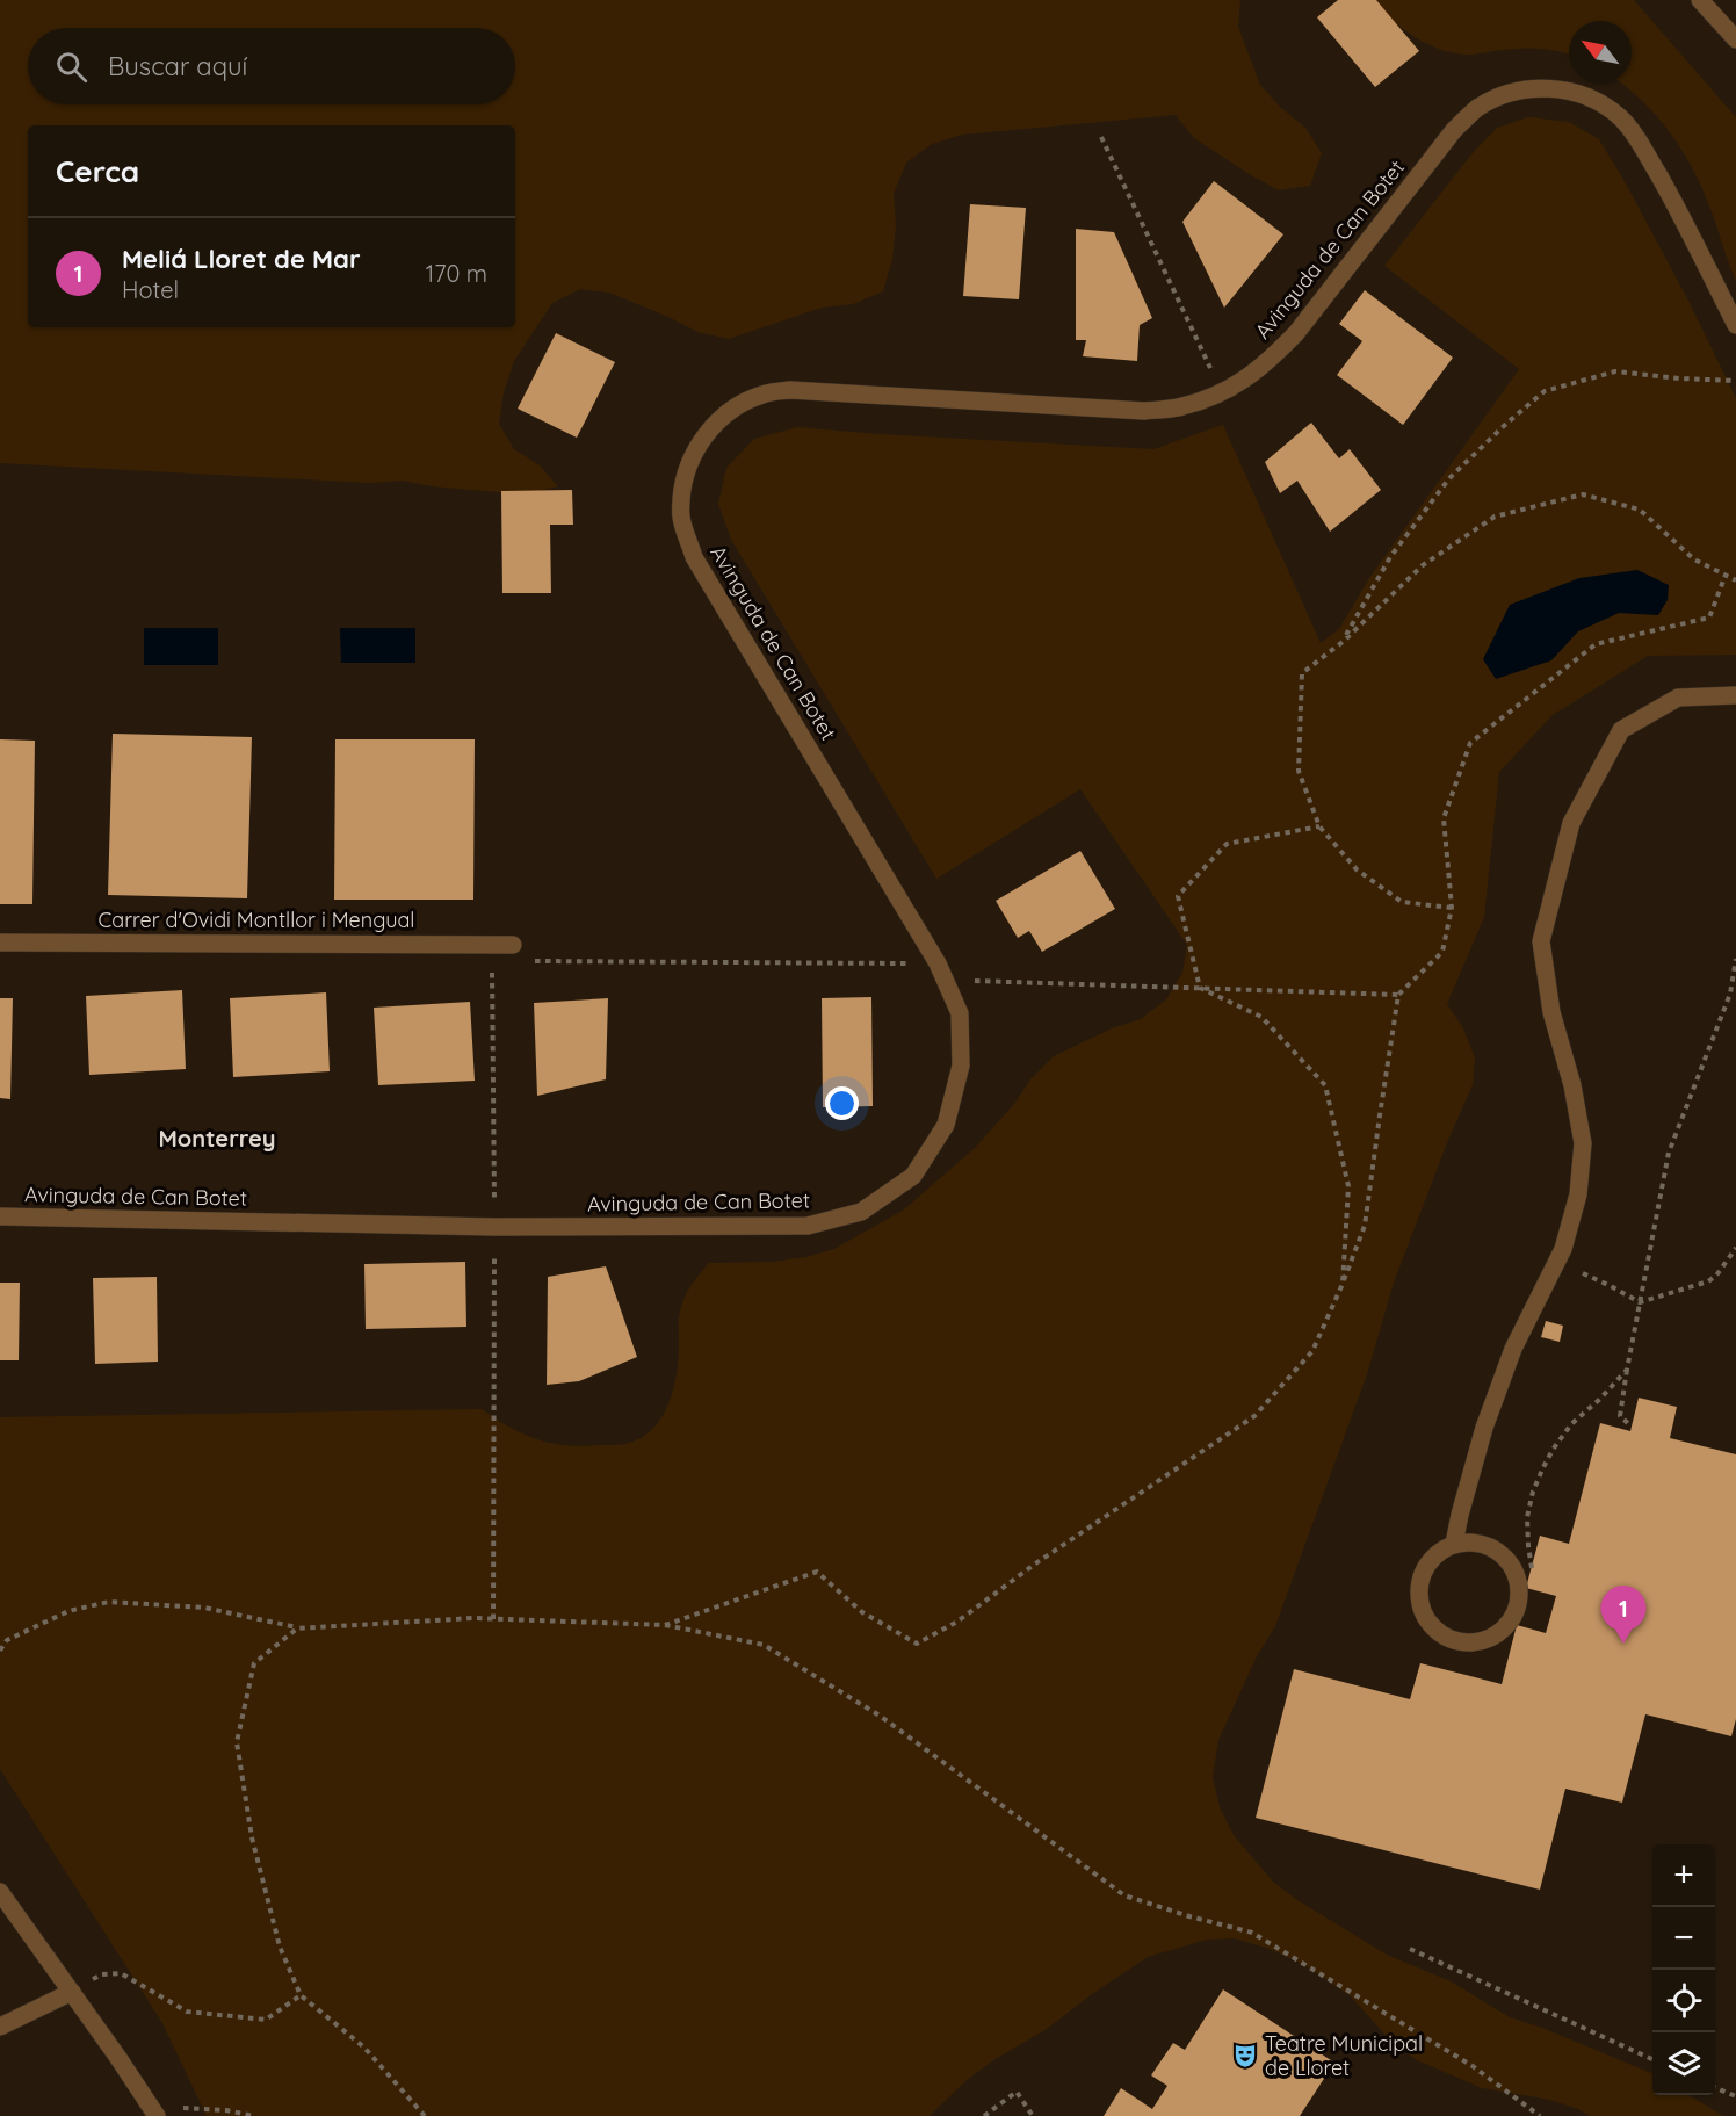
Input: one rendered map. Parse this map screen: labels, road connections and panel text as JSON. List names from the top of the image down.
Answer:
{
  "streets": {
    "street": ["Avinguda de Can Botet", "Carrer d'Ovidi Montllor i Mengual"]
  },
  "districts": ["Monterrey"],
  "places": {
    "theatre": ["Teatre Municipal de Lloret"]
  },
  "north": "top left",
  "page": {
    "search": "Buscar aquí",
    "heading": "Cerca",
    "list": [
      {
        "mark": "1",
        "name": "Meliá Lloret de Mar",
        "note": "Hotel",
        "value": "170 m"
      }
    ],
    "pins": "1",
    "map_buttons": ["+", "−"]
  }
}
